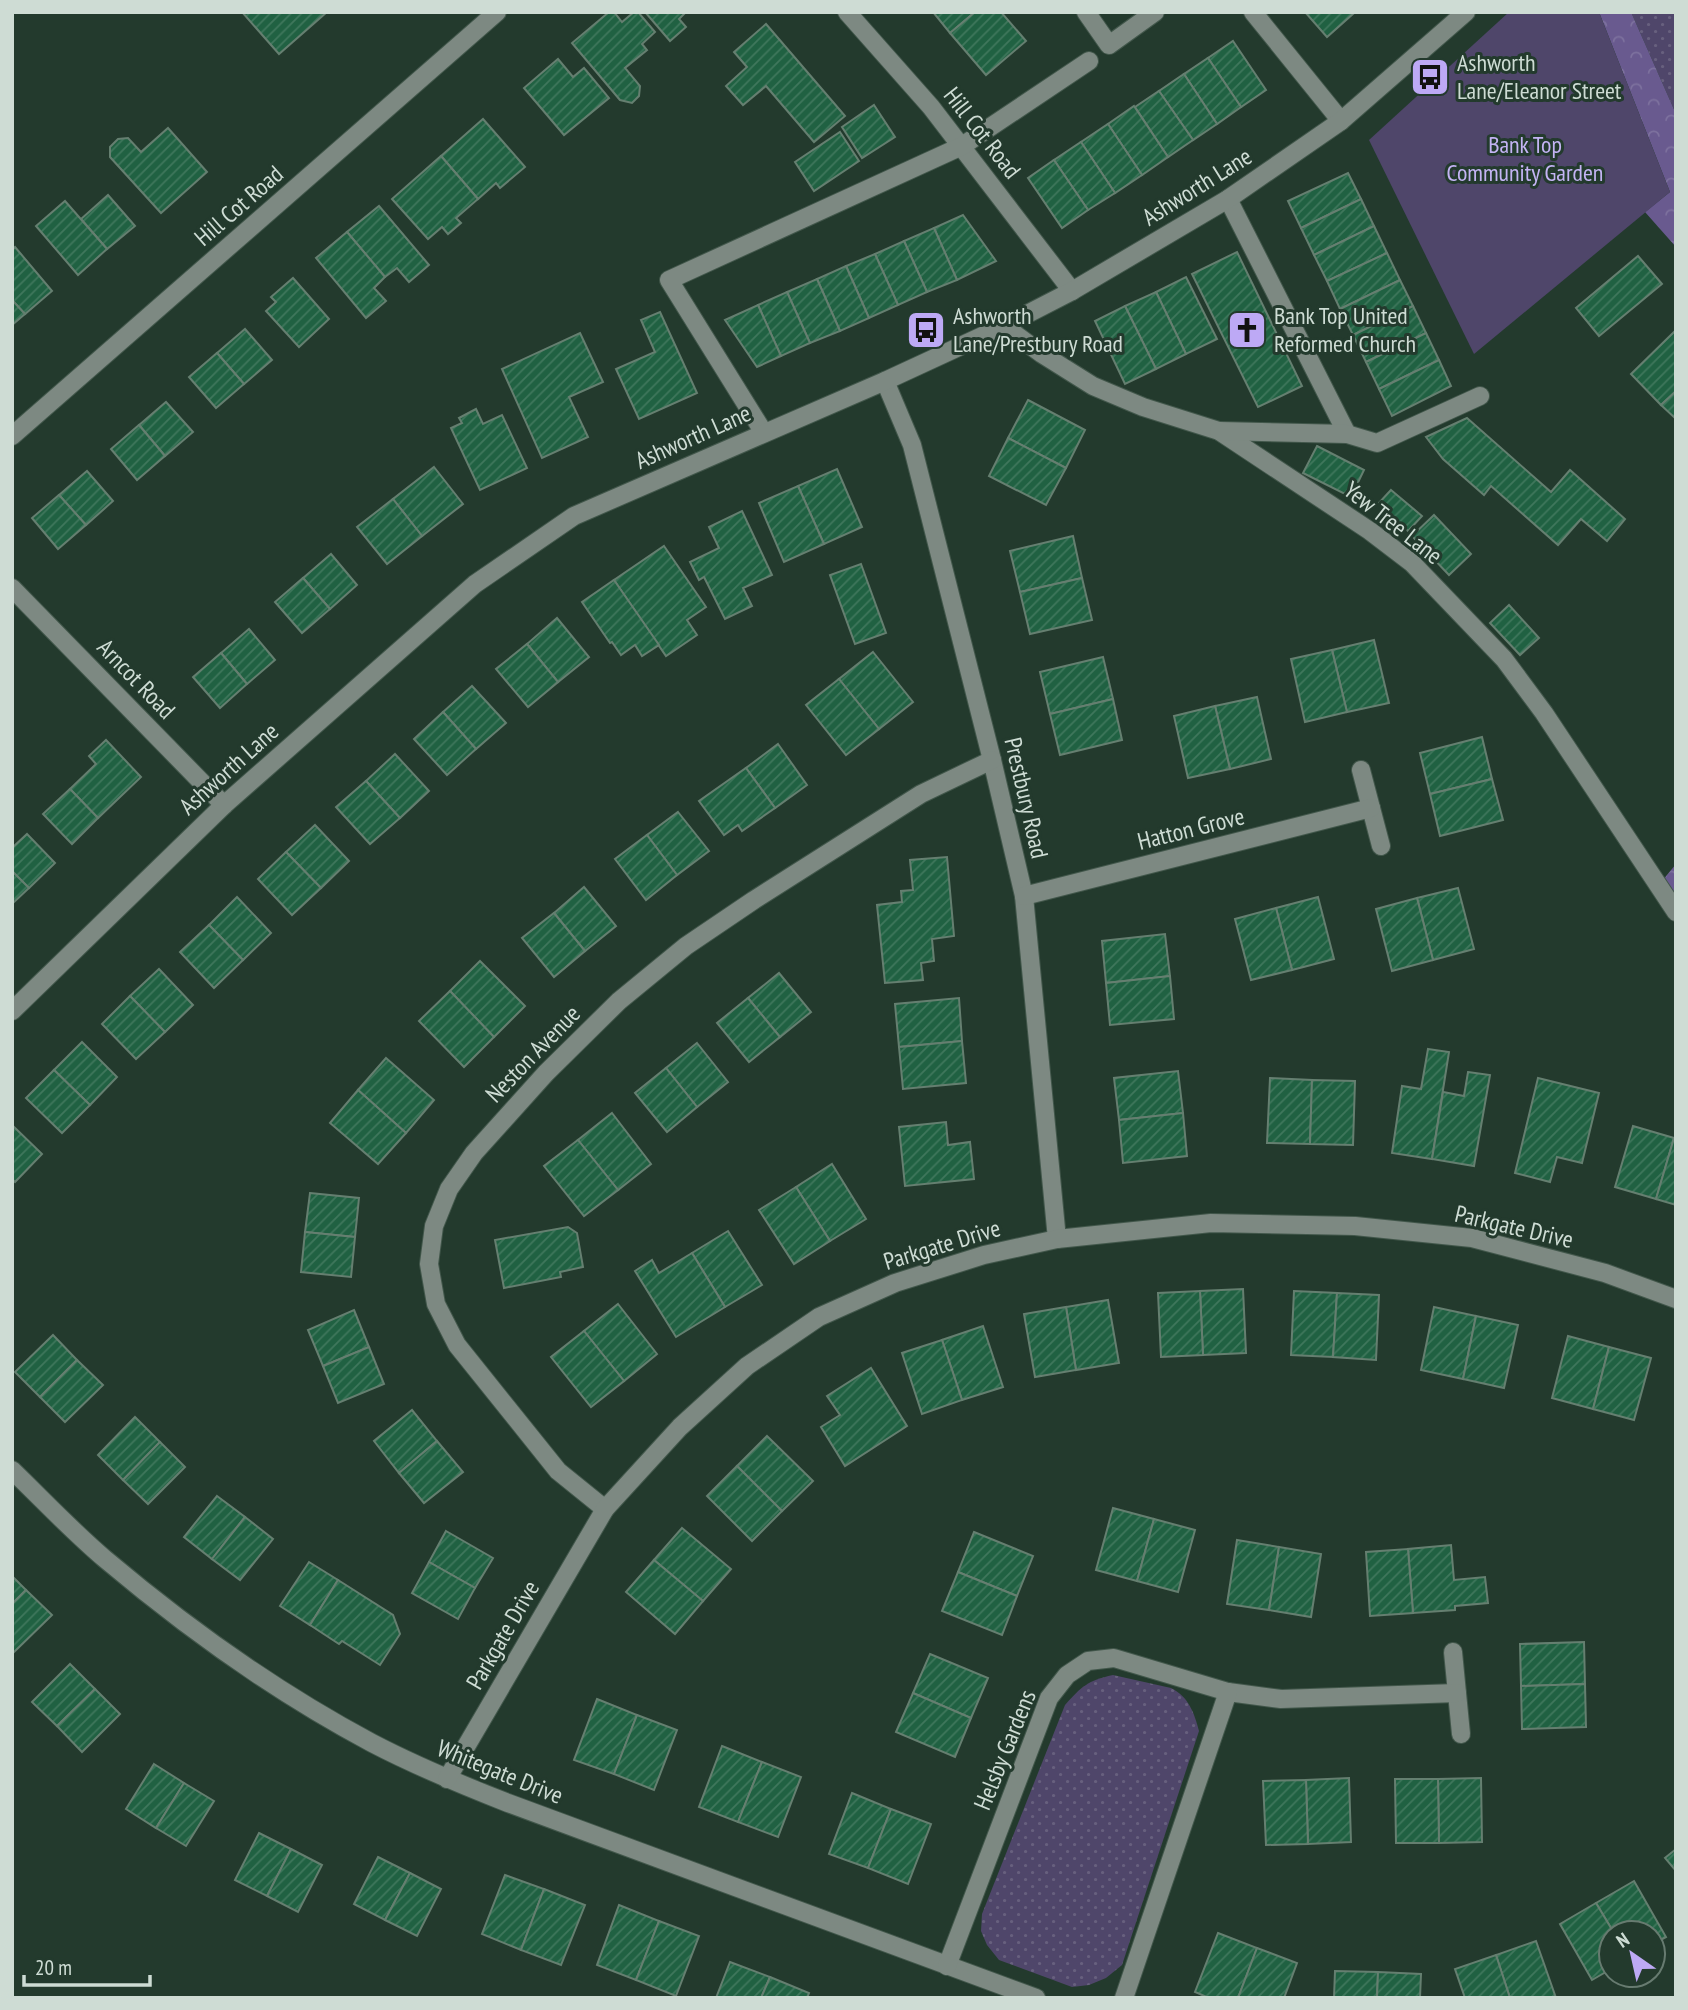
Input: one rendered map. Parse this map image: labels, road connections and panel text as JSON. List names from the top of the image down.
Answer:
{
  "streets": {
    "street": [
      "Hill Cot Road",
      "Ashworth Lane",
      "Yew Tree Lane",
      "Arncot Road",
      "Prestbury Road",
      "Hatton Grove",
      "Neston Avenue",
      "Parkgate Drive",
      "Helsby Gardens",
      "Whitegate Drive"
    ]
  },
  "crossings": [
    ["Hill Cot Road", "Ashworth Lane"],
    ["Ashworth Lane", "Yew Tree Lane"],
    ["Ashworth Lane", "Arncot Road"],
    ["Ashworth Lane", "Prestbury Road"],
    ["Prestbury Road", "Hatton Grove"],
    ["Prestbury Road", "Neston Avenue"],
    ["Prestbury Road", "Parkgate Drive"],
    ["Neston Avenue", "Parkgate Drive"],
    ["Parkgate Drive", "Whitegate Drive"],
    ["Helsby Gardens", "Whitegate Drive"]
  ],
  "parks": ["Bank Top Community Garden"],
  "places": {
    "bus stop": ["Ashworth Lane/Eleanor Street", "Ashworth Lane/Prestbury Road"],
    "church": ["Bank Top United Reformed Church"]
  },
  "scale_bar": "20 m",
  "north": "top left"
}
